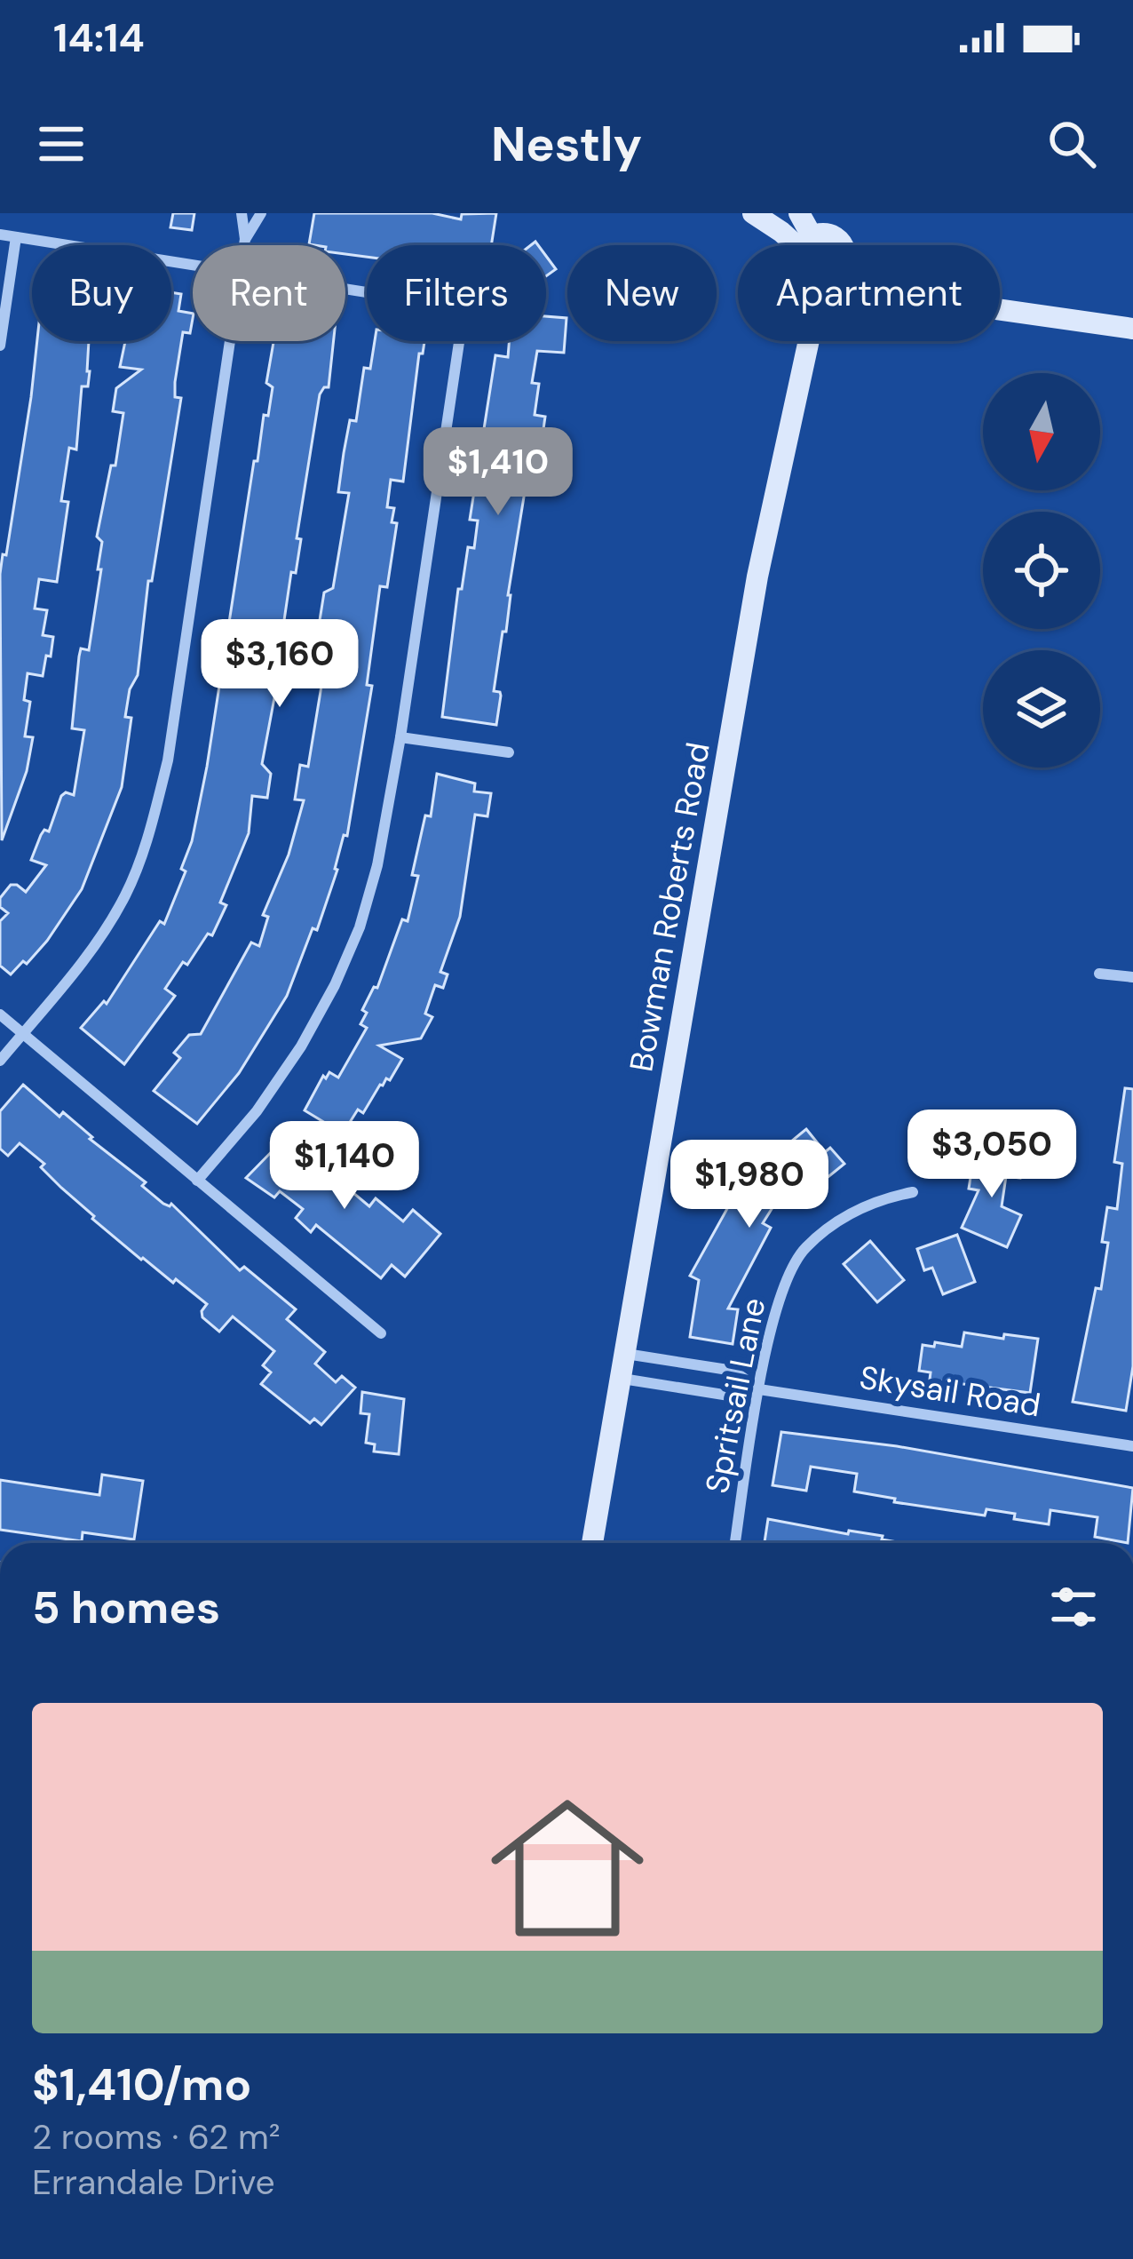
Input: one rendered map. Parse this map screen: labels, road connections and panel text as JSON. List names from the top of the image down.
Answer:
{
  "streets": {
    "street": ["Bowman Roberts Road", "Skysail Road", "Spritsail Lane"]
  },
  "crossings": [
    ["Bowman Roberts Road", "Skysail Road"],
    ["Skysail Road", "Spritsail Lane"]
  ],
  "north": "bottom",
  "page": {
    "status": "14:14",
    "header": "Nestly",
    "chip": [
      "Buy",
      "Rent",
      "Filters",
      "New",
      "Apartment"
    ],
    "price": [
      "$1,410",
      "$3,160",
      "$3,050",
      "$1,140",
      "$1,980"
    ],
    "heading": "5 homes",
    "list": [
      {
        "name": "$1,410/mo",
        "note": "2 rooms · 62 m² · Errandale Drive"
      }
    ]
  }
}
